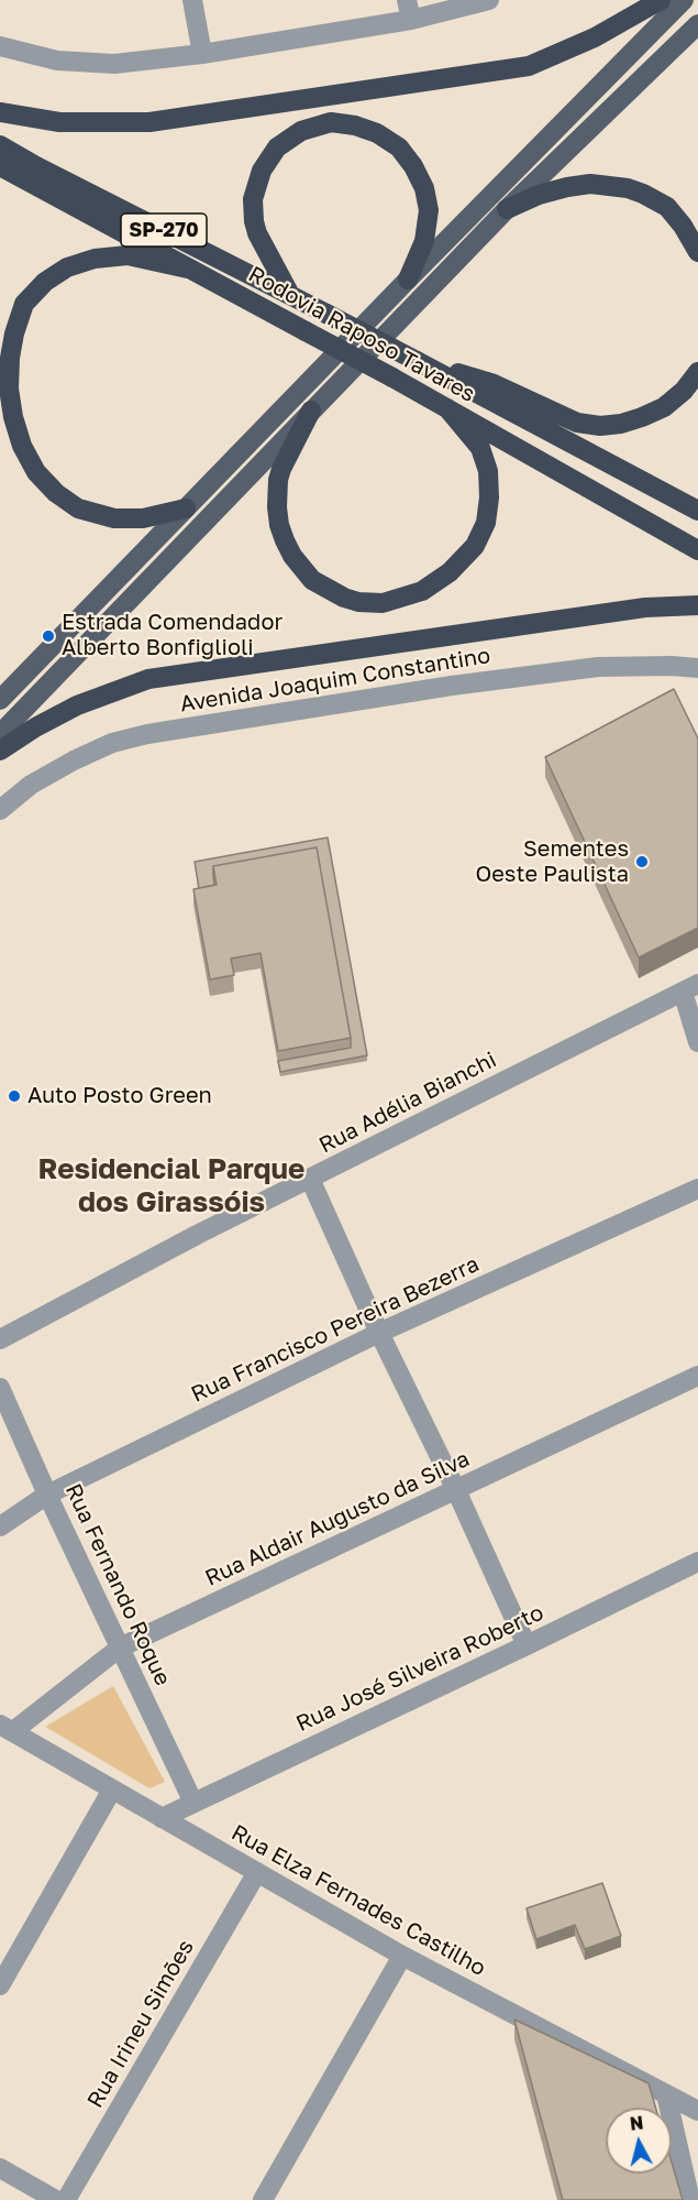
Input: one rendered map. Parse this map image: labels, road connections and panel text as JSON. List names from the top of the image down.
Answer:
{
  "streets": {
    "highway": ["SP-270", "Rodovia Raposo Tavares"],
    "street": [
      "Avenida Joaquim Constantino",
      "Rua Adélia Bianchi",
      "Rua Francisco Pereira Bezerra",
      "Rua Aldair Augusto da Silva",
      "Rua Fernando Roque",
      "Rua José Silveira Roberto",
      "Rua Elza Fernades Castilho",
      "Rua Irineu Simões"
    ]
  },
  "crossings": [
    ["Rua Francisco Pereira Bezerra", "Rua Fernando Roque"],
    ["Rua Aldair Augusto da Silva", "Rua Fernando Roque"],
    ["Rua Aldair Augusto da Silva", "Rua Elza Fernades Castilho"],
    ["Rua Fernando Roque", "Rua José Silveira Roberto"],
    ["Rua José Silveira Roberto", "Rua Elza Fernades Castilho"],
    ["Rua Elza Fernades Castilho", "Rua Irineu Simões"]
  ],
  "districts": ["Residencial Parque dos Girassóis"],
  "places": ["Estrada Comendador Alberto Bonfiglioli", "Sementes Oeste Paulista", "Auto Posto Green"],
  "north": "top"
}
